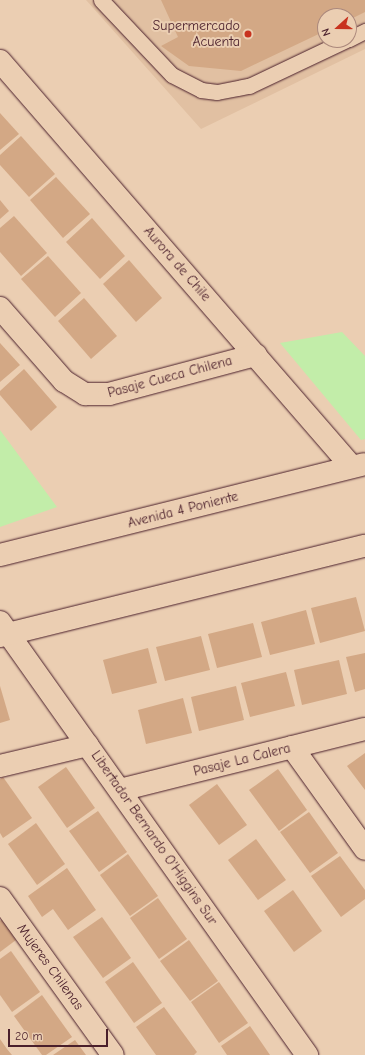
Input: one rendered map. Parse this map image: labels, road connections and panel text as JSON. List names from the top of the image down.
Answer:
{
  "streets": {
    "street": [
      "Aurora de Chile",
      "Pasaje Cueca Chilena",
      "Avenida 4 Poniente",
      "Pasaje La Calera",
      "Libertador Bernardo O'Higgins Sur",
      "Mujeres Chilenas"
    ]
  },
  "crossings": [
    ["Aurora de Chile", "Pasaje Cueca Chilena"],
    ["Aurora de Chile", "Avenida 4 Poniente"],
    ["Pasaje La Calera", "Libertador Bernardo O'Higgins Sur"]
  ],
  "places": ["Supermercado Acuenta"],
  "scale_bar": "20 m",
  "north": "left"
}
